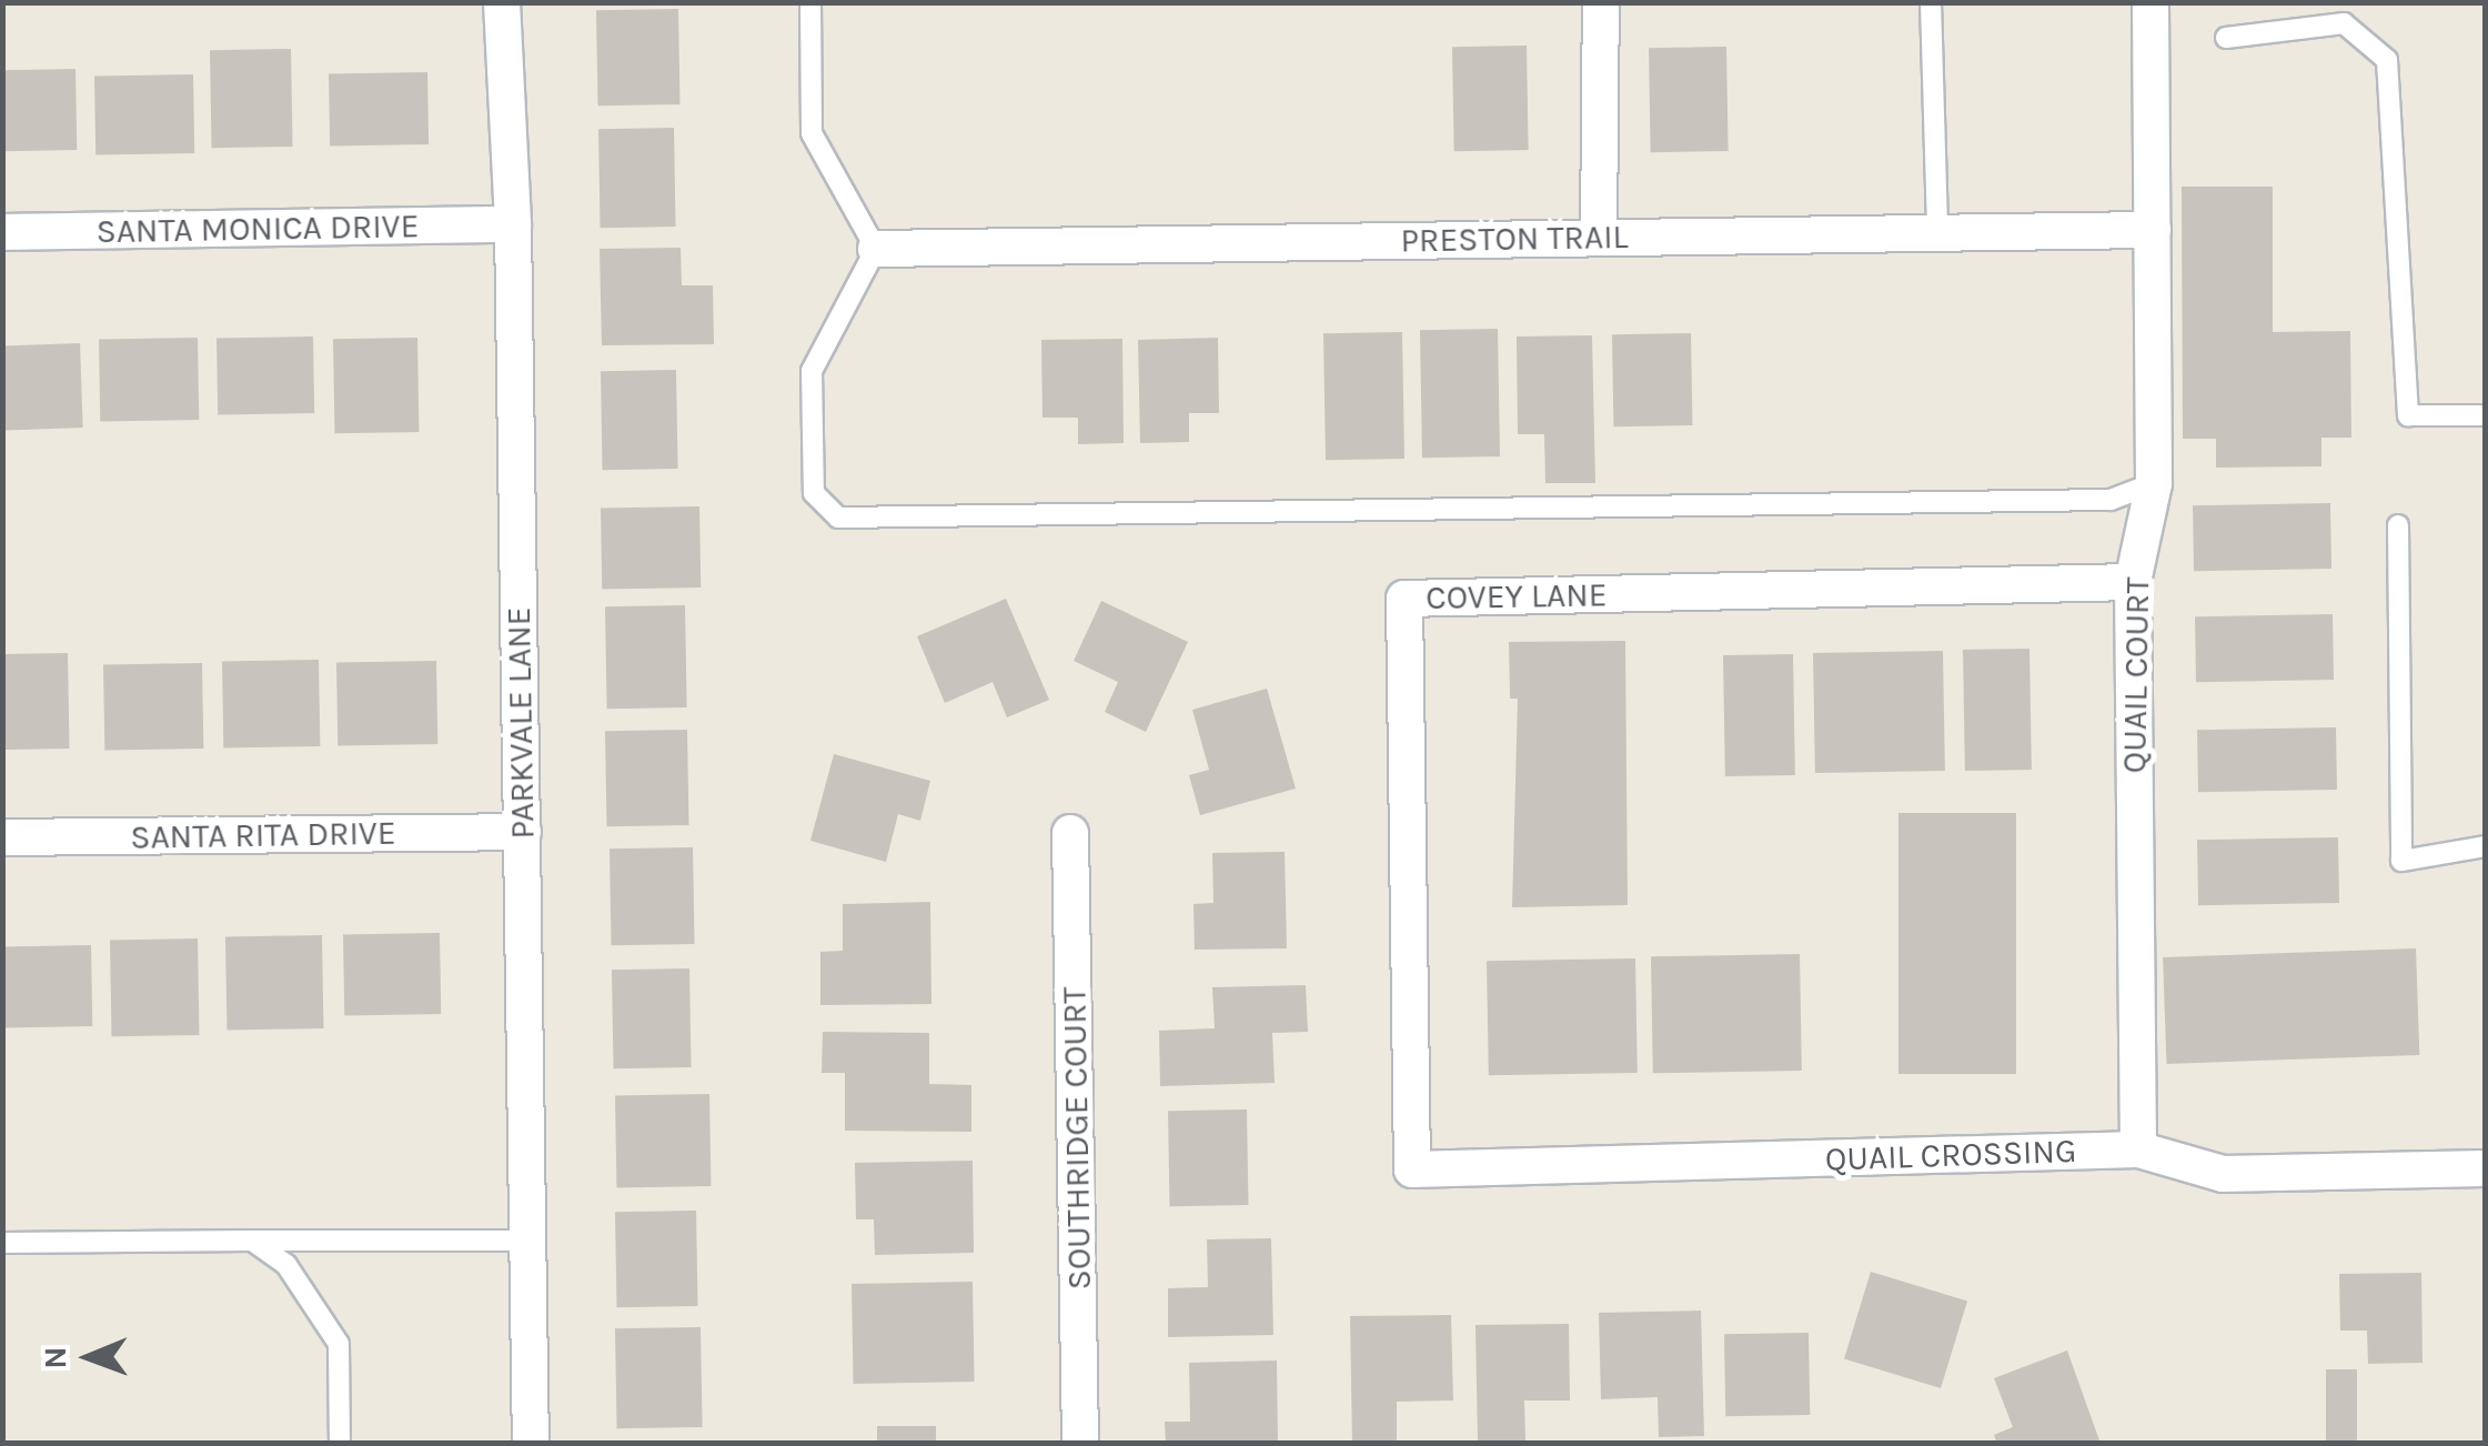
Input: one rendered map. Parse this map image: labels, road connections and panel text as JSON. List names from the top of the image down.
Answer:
{
  "streets": {
    "street": [
      "SANTA MONICA DRIVE",
      "PRESTON TRAIL",
      "COVEY LANE",
      "QUAIL COURT",
      "PARKVALE LANE",
      "SANTA RITA DRIVE",
      "SOUTHRIDGE COURT",
      "QUAIL CROSSING"
    ]
  },
  "crossings": [
    ["SANTA MONICA DRIVE", "PARKVALE LANE"],
    ["PRESTON TRAIL", "QUAIL COURT"],
    ["COVEY LANE", "QUAIL COURT"],
    ["COVEY LANE", "QUAIL CROSSING"],
    ["QUAIL COURT", "QUAIL CROSSING"],
    ["PARKVALE LANE", "SANTA RITA DRIVE"]
  ],
  "north": "left"
}
